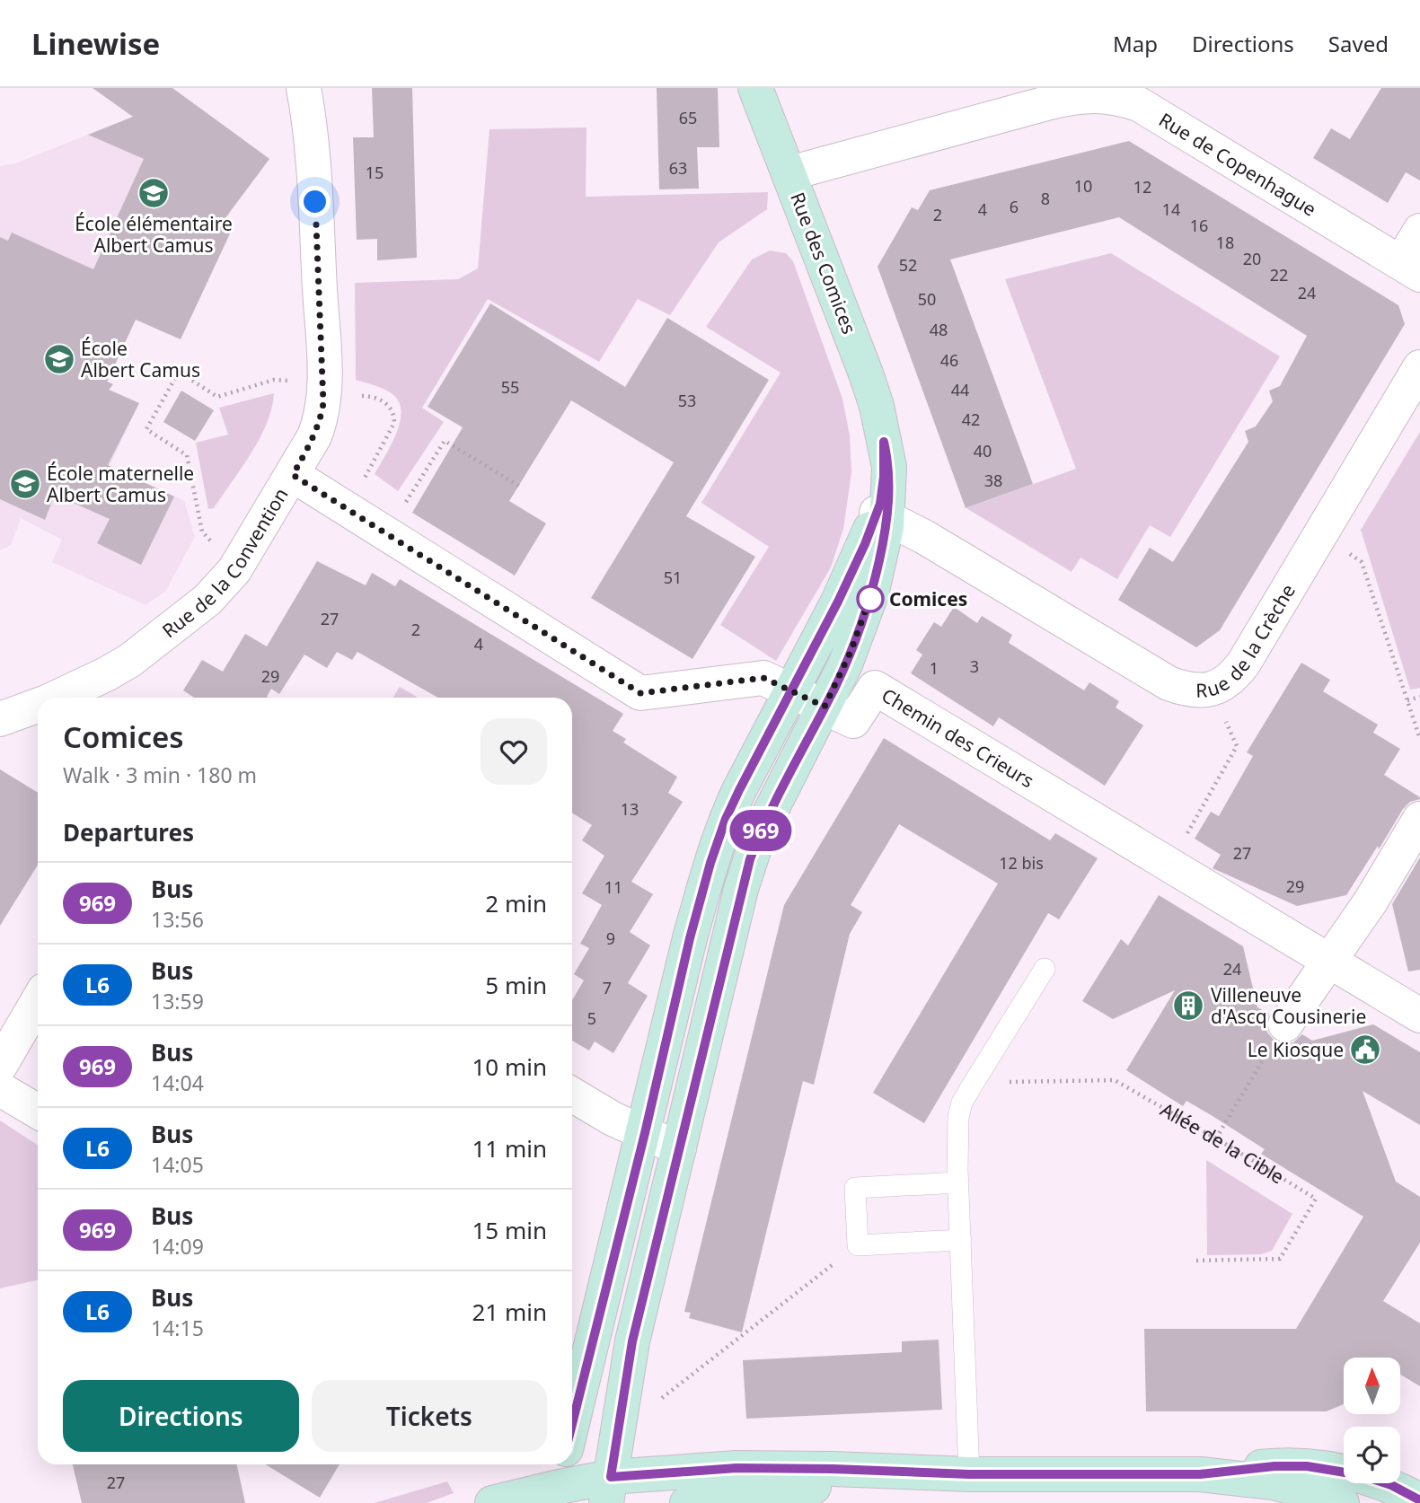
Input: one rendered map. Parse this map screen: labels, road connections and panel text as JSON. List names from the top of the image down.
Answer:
{
  "streets": {
    "street": [
      "Rue de Copenhague",
      "Rue des Comices",
      "Rue de la Convention",
      "Rue de la Crèche",
      "Chemin des Crieurs"
    ],
    "path": ["Allée de la Cible"]
  },
  "crossings": [
    ["Rue de Copenhague", "Rue des Comices"],
    ["Rue des Comices", "Rue de la Crèche"],
    ["Rue des Comices", "Chemin des Crieurs"],
    ["Rue de la Convention", "Chemin des Crieurs"]
  ],
  "places": {
    "school or university": ["École élémentaire Albert Camus", "École Albert Camus", "École maternelle Albert Camus"],
    "other": ["Comices"],
    "building": ["Villeneuve d'Ascq Cousinerie"],
    "public building": ["Le Kiosque"]
  },
  "lines": ["bus line 969"],
  "house_numbers": [
    "65",
    "63",
    "15",
    "10",
    "12",
    "8",
    "6",
    "4",
    "14",
    "2",
    "16",
    "18",
    "20",
    "52",
    "22",
    "24",
    "50",
    "48",
    "46",
    "55",
    "44",
    "53",
    "42",
    "40",
    "38",
    "51",
    "27",
    "2",
    "4",
    "3",
    "1",
    "29",
    "13",
    "27",
    "12 bis",
    "29",
    "11",
    "9",
    "24",
    "7",
    "5",
    "27"
  ],
  "north": "top",
  "page": {
    "header": "Linewise",
    "nav": ["Map", "Directions", "Saved"],
    "on_map": "969",
    "heading": [
      ["Comices", "Walk · 3 min · 180 m"],
      "Departures"
    ],
    "list": [
      {
        "mark": "969",
        "name": "Bus",
        "note": "13:56",
        "value": "2 min"
      },
      {
        "mark": "L6",
        "name": "Bus",
        "note": "13:59",
        "value": "5 min"
      },
      {
        "mark": "969",
        "name": "Bus",
        "note": "14:04",
        "value": "10 min"
      },
      {
        "mark": "L6",
        "name": "Bus",
        "note": "14:05",
        "value": "11 min"
      },
      {
        "mark": "969",
        "name": "Bus",
        "note": "14:09",
        "value": "15 min"
      },
      {
        "mark": "L6",
        "name": "Bus",
        "note": "14:15",
        "value": "21 min"
      }
    ],
    "buttons": ["Directions", "Tickets"]
  }
}
